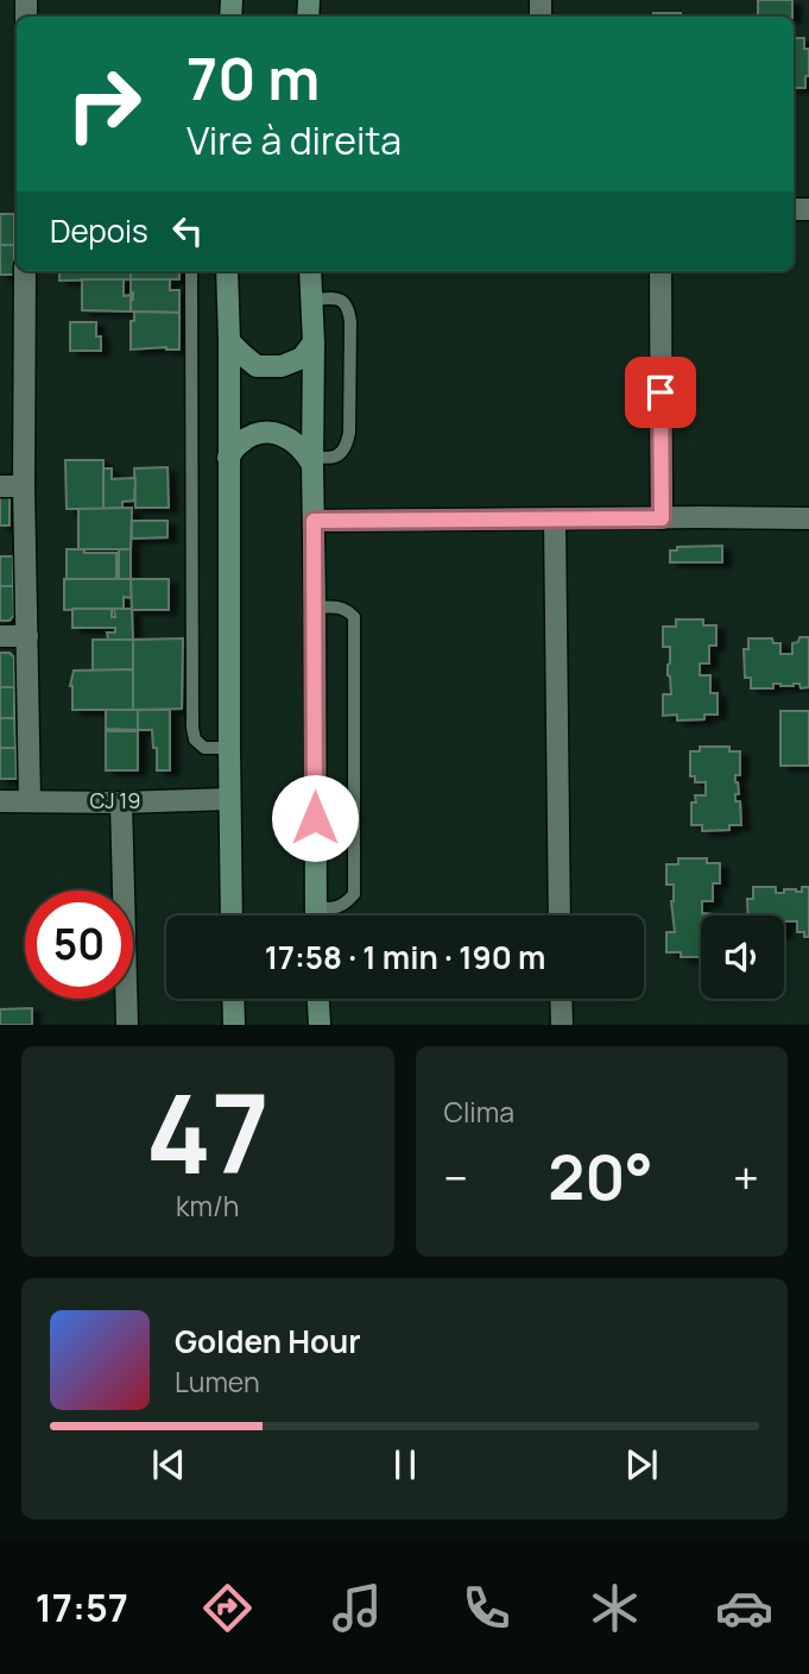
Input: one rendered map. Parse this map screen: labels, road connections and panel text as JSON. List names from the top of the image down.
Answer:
{
  "streets": {
    "street": ["CJ 19"]
  },
  "page": {
    "turn": ["70 m", "Vire à direita"],
    "then": "Depois",
    "limit": "50",
    "trip": "17:58 · 1 min · 190 m",
    "tile": [
      ["47", "km/h"],
      "Clima"
    ],
    "heat": ["−", "20°", "+"],
    "song": ["Golden Hour", "Lumen"],
    "tabs": "17:57"
  }
}
